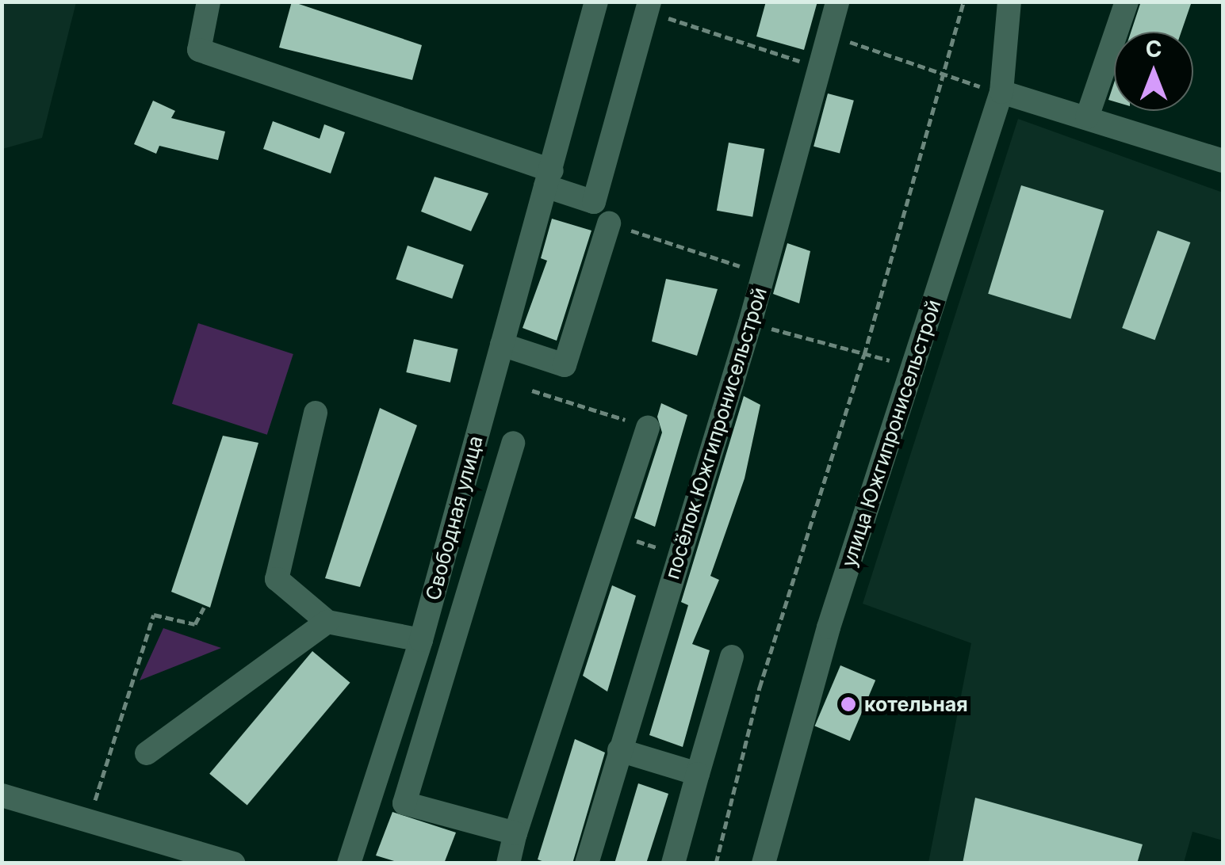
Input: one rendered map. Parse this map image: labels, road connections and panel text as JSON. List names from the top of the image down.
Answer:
{
  "streets": {
    "street": ["посёлок Южгипронисельстрой", "улица Южгипронисельстрой", "Свободная улица"]
  },
  "places": ["котельная"],
  "north": "top"
}
